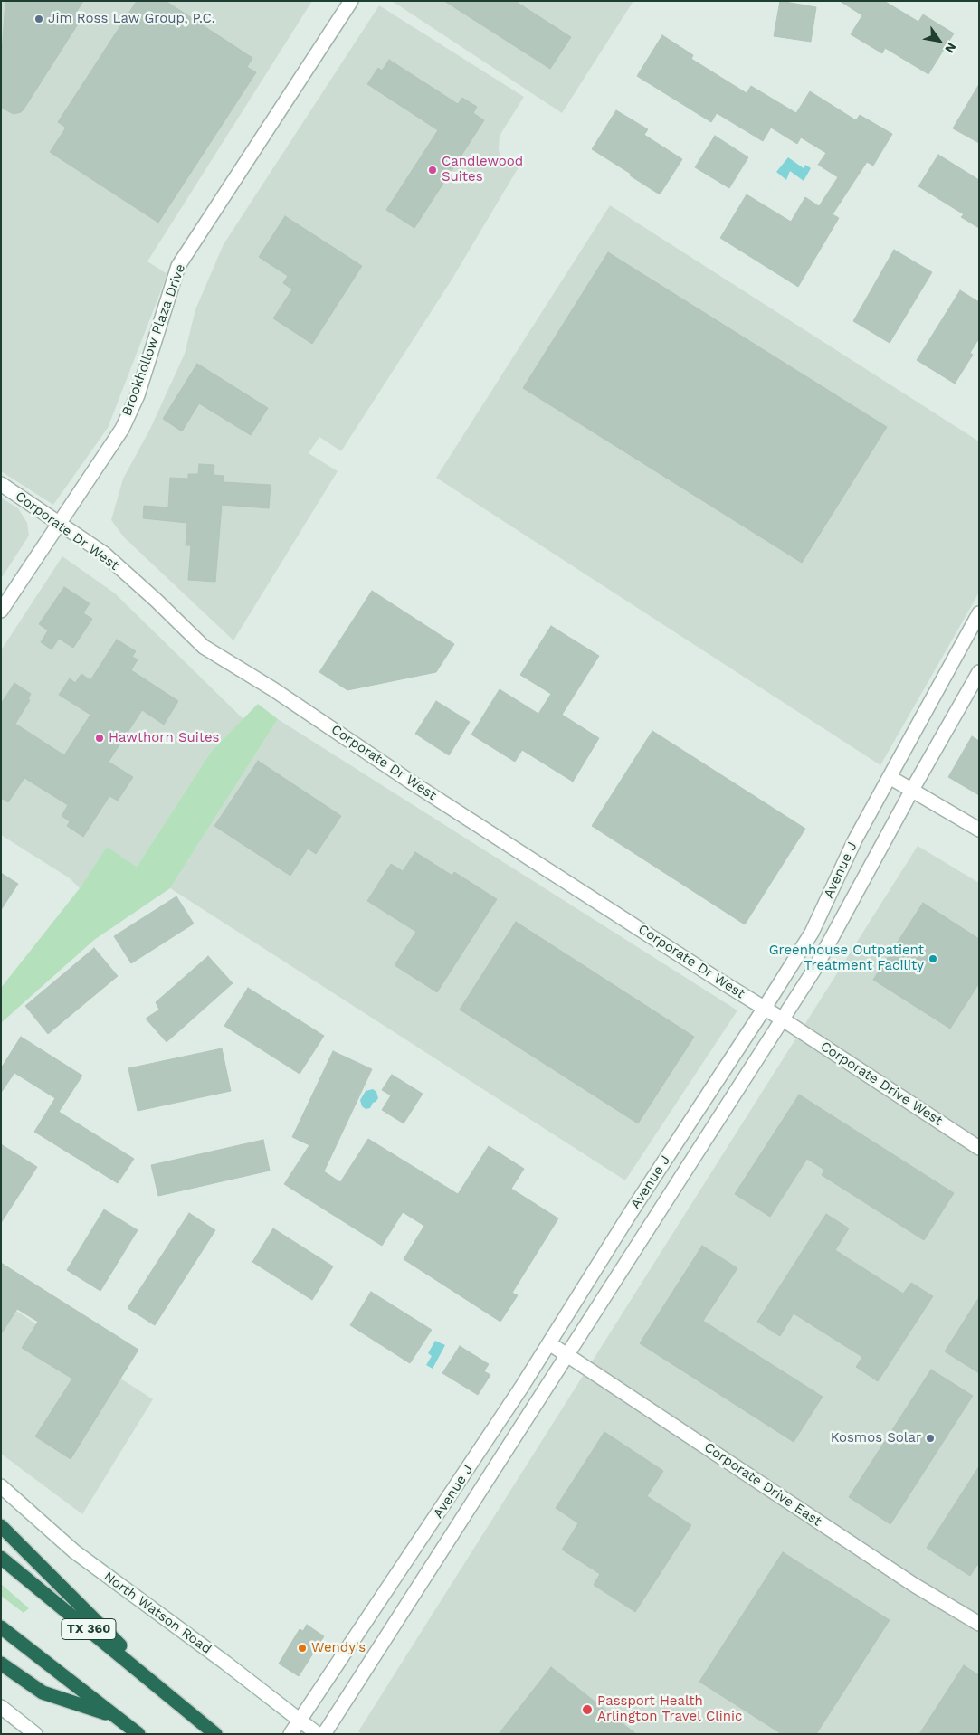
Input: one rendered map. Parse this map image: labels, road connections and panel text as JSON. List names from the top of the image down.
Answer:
{
  "streets": {
    "highway": ["TX 360"],
    "street": [
      "Brookhollow Plaza Drive",
      "Corporate Dr West",
      "Avenue J",
      "Corporate Drive West",
      "Corporate Drive East",
      "North Watson Road"
    ]
  },
  "crossings": [
    ["Brookhollow Plaza Drive", "Corporate Dr West"],
    ["Corporate Dr West", "Avenue J"],
    ["Corporate Dr West", "Corporate Drive West"],
    ["Avenue J", "Corporate Drive West"],
    ["Avenue J", "Corporate Drive East"],
    ["Avenue J", "North Watson Road"]
  ],
  "places": [
    "Jim Ross Law Group, P.C.",
    "Candlewood Suites",
    "Hawthorn Suites",
    "Greenhouse Outpatient Treatment Facility",
    "Kosmos Solar",
    "Wendy's",
    "Passport Health Arlington Travel Clinic"
  ],
  "north": "bottom right"
}
